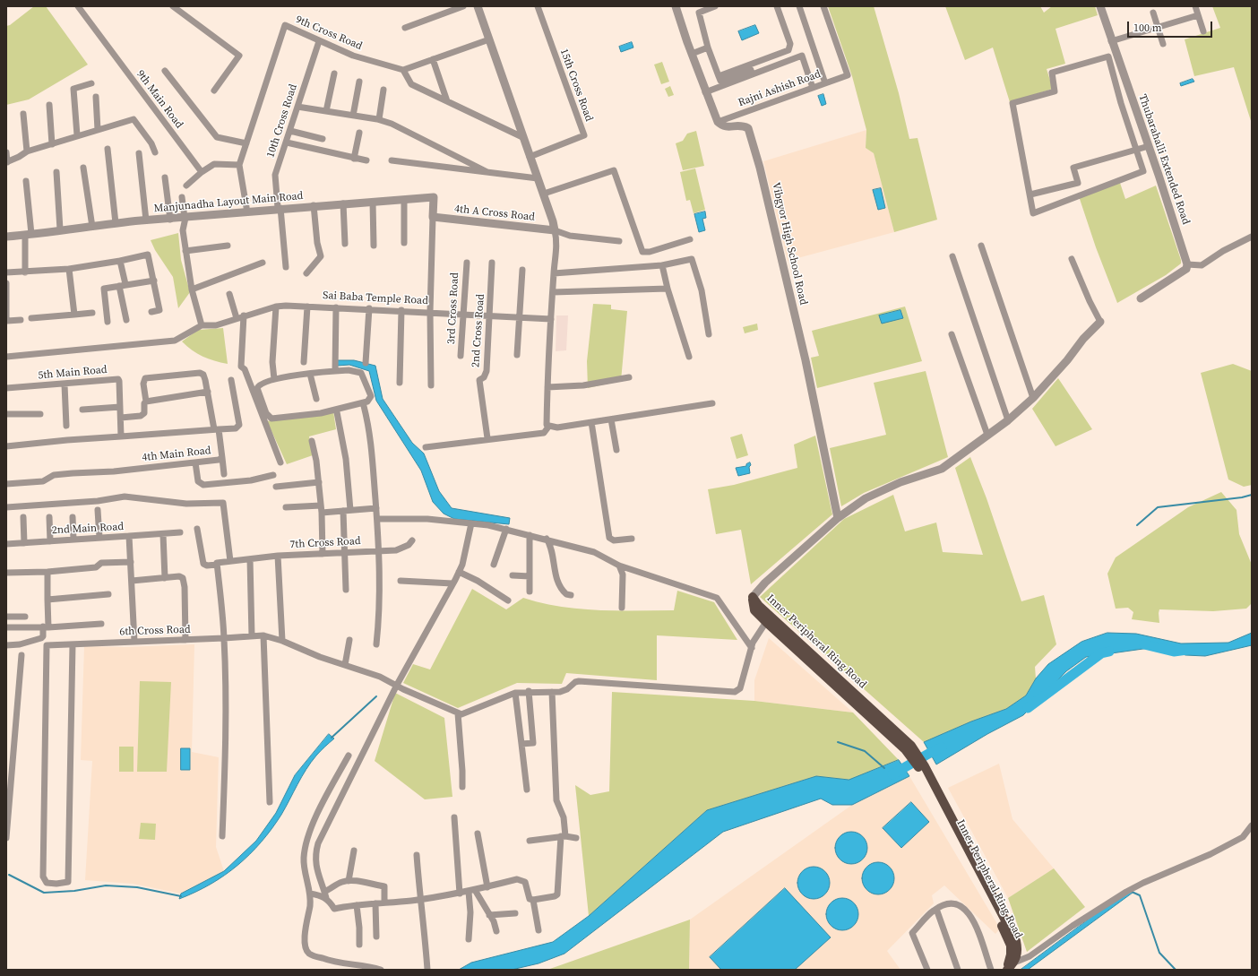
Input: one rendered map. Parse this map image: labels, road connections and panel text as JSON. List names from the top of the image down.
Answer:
{
  "streets": {
    "main road": ["Inner Peripheral Ring Road"],
    "street": [
      "9th Cross Road",
      "15th Cross Road",
      "Rajni Ashish Road",
      "9th Main Road",
      "10th Cross Road",
      "Thubarahalli Extended Road",
      "Manjunadha Layout Main Road",
      "4th A Cross Road",
      "Vibgyor High School Road",
      "Sai Baba Temple Road",
      "3rd Cross Road",
      "2nd Cross Road",
      "5th Main Road",
      "4th Main Road",
      "2nd Main Road",
      "7th Cross Road",
      "6th Cross Road"
    ]
  },
  "crossings": [
    ["9th Cross Road", "9th Main Road"],
    ["9th Cross Road", "10th Cross Road"],
    ["9th Cross Road", "Manjunadha Layout Main Road"],
    ["Rajni Ashish Road", "Vibgyor High School Road"],
    ["10th Cross Road", "Manjunadha Layout Main Road"],
    ["Manjunadha Layout Main Road", "4th A Cross Road"],
    ["Sai Baba Temple Road", "3rd Cross Road"],
    ["Sai Baba Temple Road", "2nd Cross Road"],
    ["5th Main Road", "4th Main Road"],
    ["2nd Main Road", "6th Cross Road"],
    ["7th Cross Road", "6th Cross Road"]
  ],
  "scale_bar": "100 m"
}
